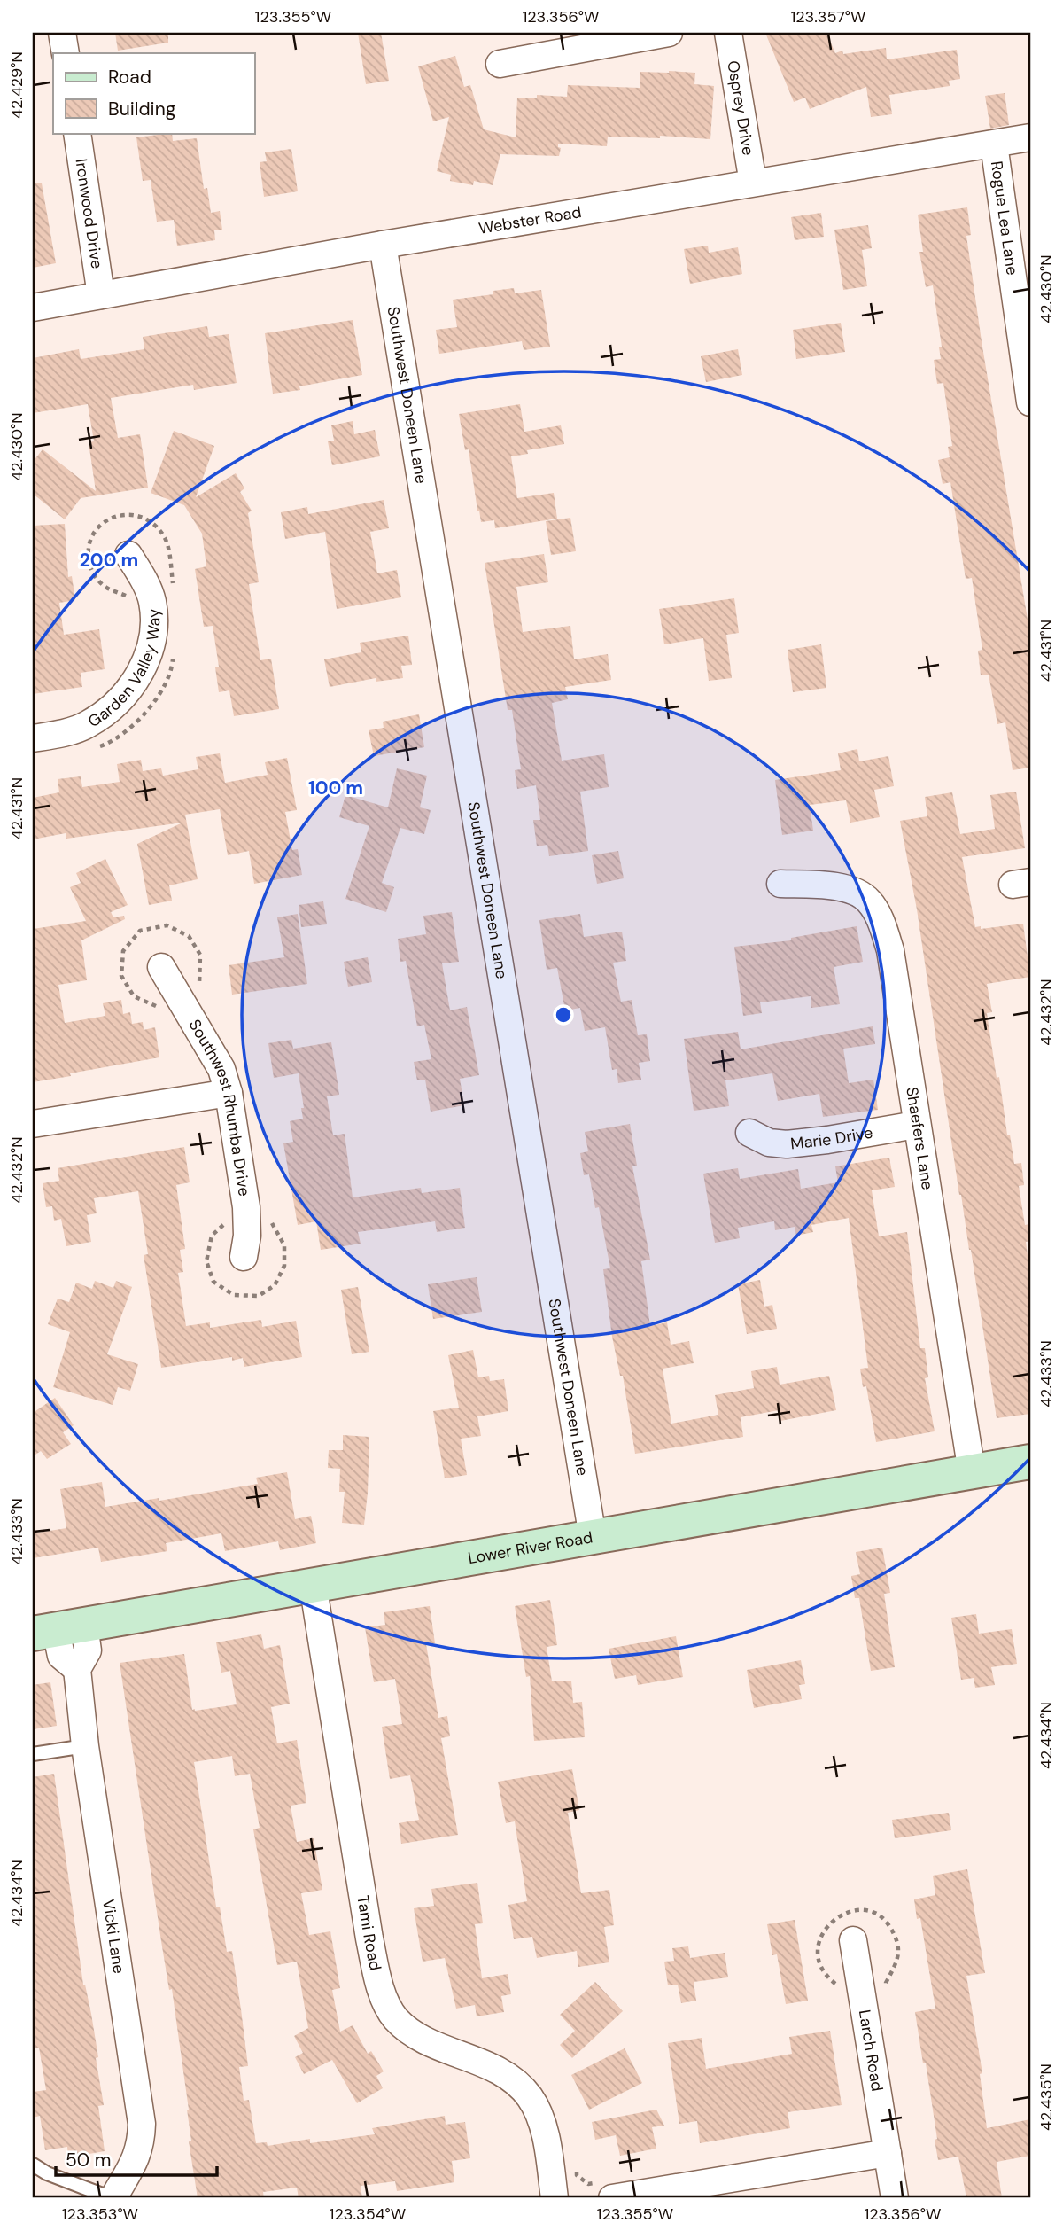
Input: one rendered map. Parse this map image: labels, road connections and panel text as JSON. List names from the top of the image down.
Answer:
{
  "streets": {
    "street": [
      "Osprey Drive",
      "Ironwood Drive",
      "Rogue Lea Lane",
      "Webster Road",
      "Southwest Doneen Lane",
      "Garden Valley Way",
      "Southwest Rhumba Drive",
      "Marie Drive",
      "Shaefers Lane",
      "Lower River Road",
      "Tami Road",
      "Vicki Lane",
      "Larch Road"
    ]
  },
  "crossings": [
    ["Osprey Drive", "Webster Road"],
    ["Ironwood Drive", "Webster Road"],
    ["Rogue Lea Lane", "Webster Road"],
    ["Webster Road", "Southwest Doneen Lane"],
    ["Southwest Doneen Lane", "Lower River Road"],
    ["Marie Drive", "Shaefers Lane"],
    ["Shaefers Lane", "Lower River Road"],
    ["Lower River Road", "Tami Road"],
    ["Lower River Road", "Vicki Lane"]
  ],
  "legend": ["Road", "Building"],
  "scale_bar": "50 m",
  "coordinates": [
    "123.355°W",
    "123.356°W",
    "123.357°W",
    "42.429°N",
    "42.430°N",
    "42.431°N",
    "42.432°N",
    "42.433°N",
    "42.434°N",
    "42.435°N",
    "123.353°W",
    "123.354°W"
  ],
  "rings": ["200 m", "100 m"]
}
